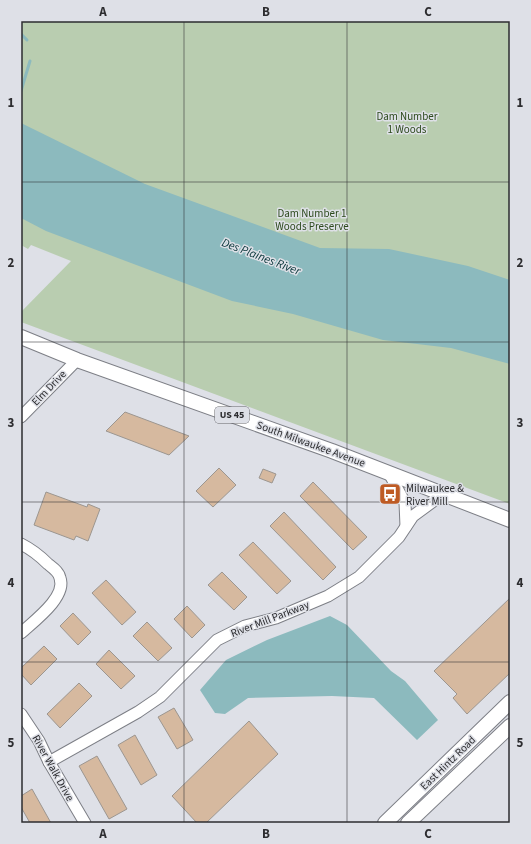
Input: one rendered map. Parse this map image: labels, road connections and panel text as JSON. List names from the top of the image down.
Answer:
{
  "streets": {
    "main road": ["US 45", "South Milwaukee Avenue", "East Hintz Road"],
    "street": ["Elm Drive", "River Mill Parkway", "River Walk Drive"]
  },
  "crossings": [
    ["Elm Drive", "South Milwaukee Avenue"],
    ["South Milwaukee Avenue", "River Mill Parkway"],
    ["River Mill Parkway", "River Walk Drive"]
  ],
  "water": ["Des Plaines River"],
  "parks": ["Dam Number 1 Woods", "Dam Number 1 Woods Preserve"],
  "places": {
    "bus stop": ["Milwaukee & River Mill"]
  },
  "grid": {
    "columns": ["A", "B", "C"],
    "rows": [
      "1",
      "2",
      "3",
      "4",
      "5"
    ]
  }
}
